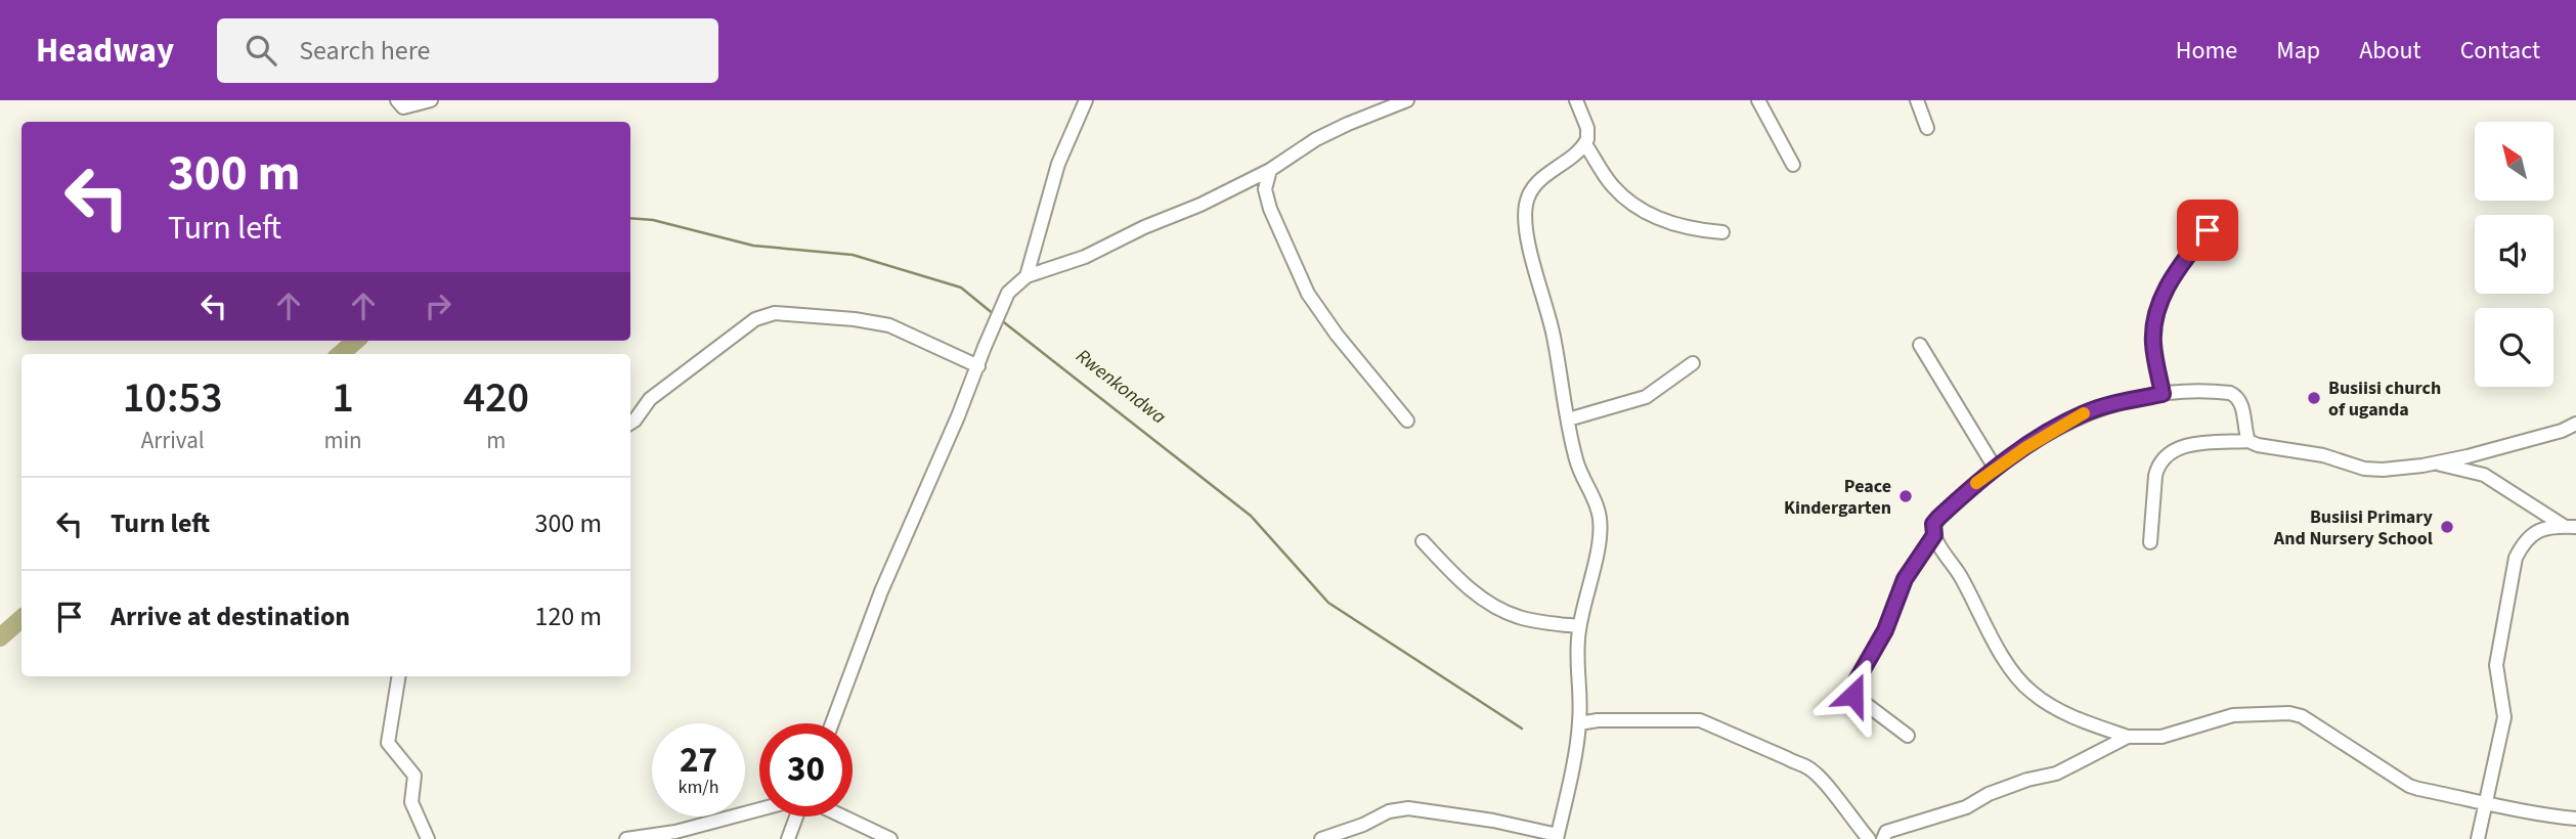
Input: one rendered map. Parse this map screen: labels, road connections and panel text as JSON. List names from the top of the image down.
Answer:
{
  "water": ["Rwenkondwa"],
  "places": ["Busiisi church of uganda", "Peace Kindergarten", "Busiisi Primary And Nursery School"],
  "north": "top left",
  "page": {
    "header": "Headway",
    "search": "Search here",
    "nav": [
      "Home",
      "Map",
      "About",
      "Contact"
    ],
    "turn": ["300 m", "Turn left"],
    "eta": [
      "10:53",
      "Arrival",
      "1",
      "min",
      "420",
      "m"
    ],
    "list": [
      {
        "name": "Turn left",
        "value": "300 m"
      },
      {
        "name": "Arrive at destination",
        "value": "120 m"
      }
    ],
    "speed": "27 km/h",
    "limit": "30"
  }
}
